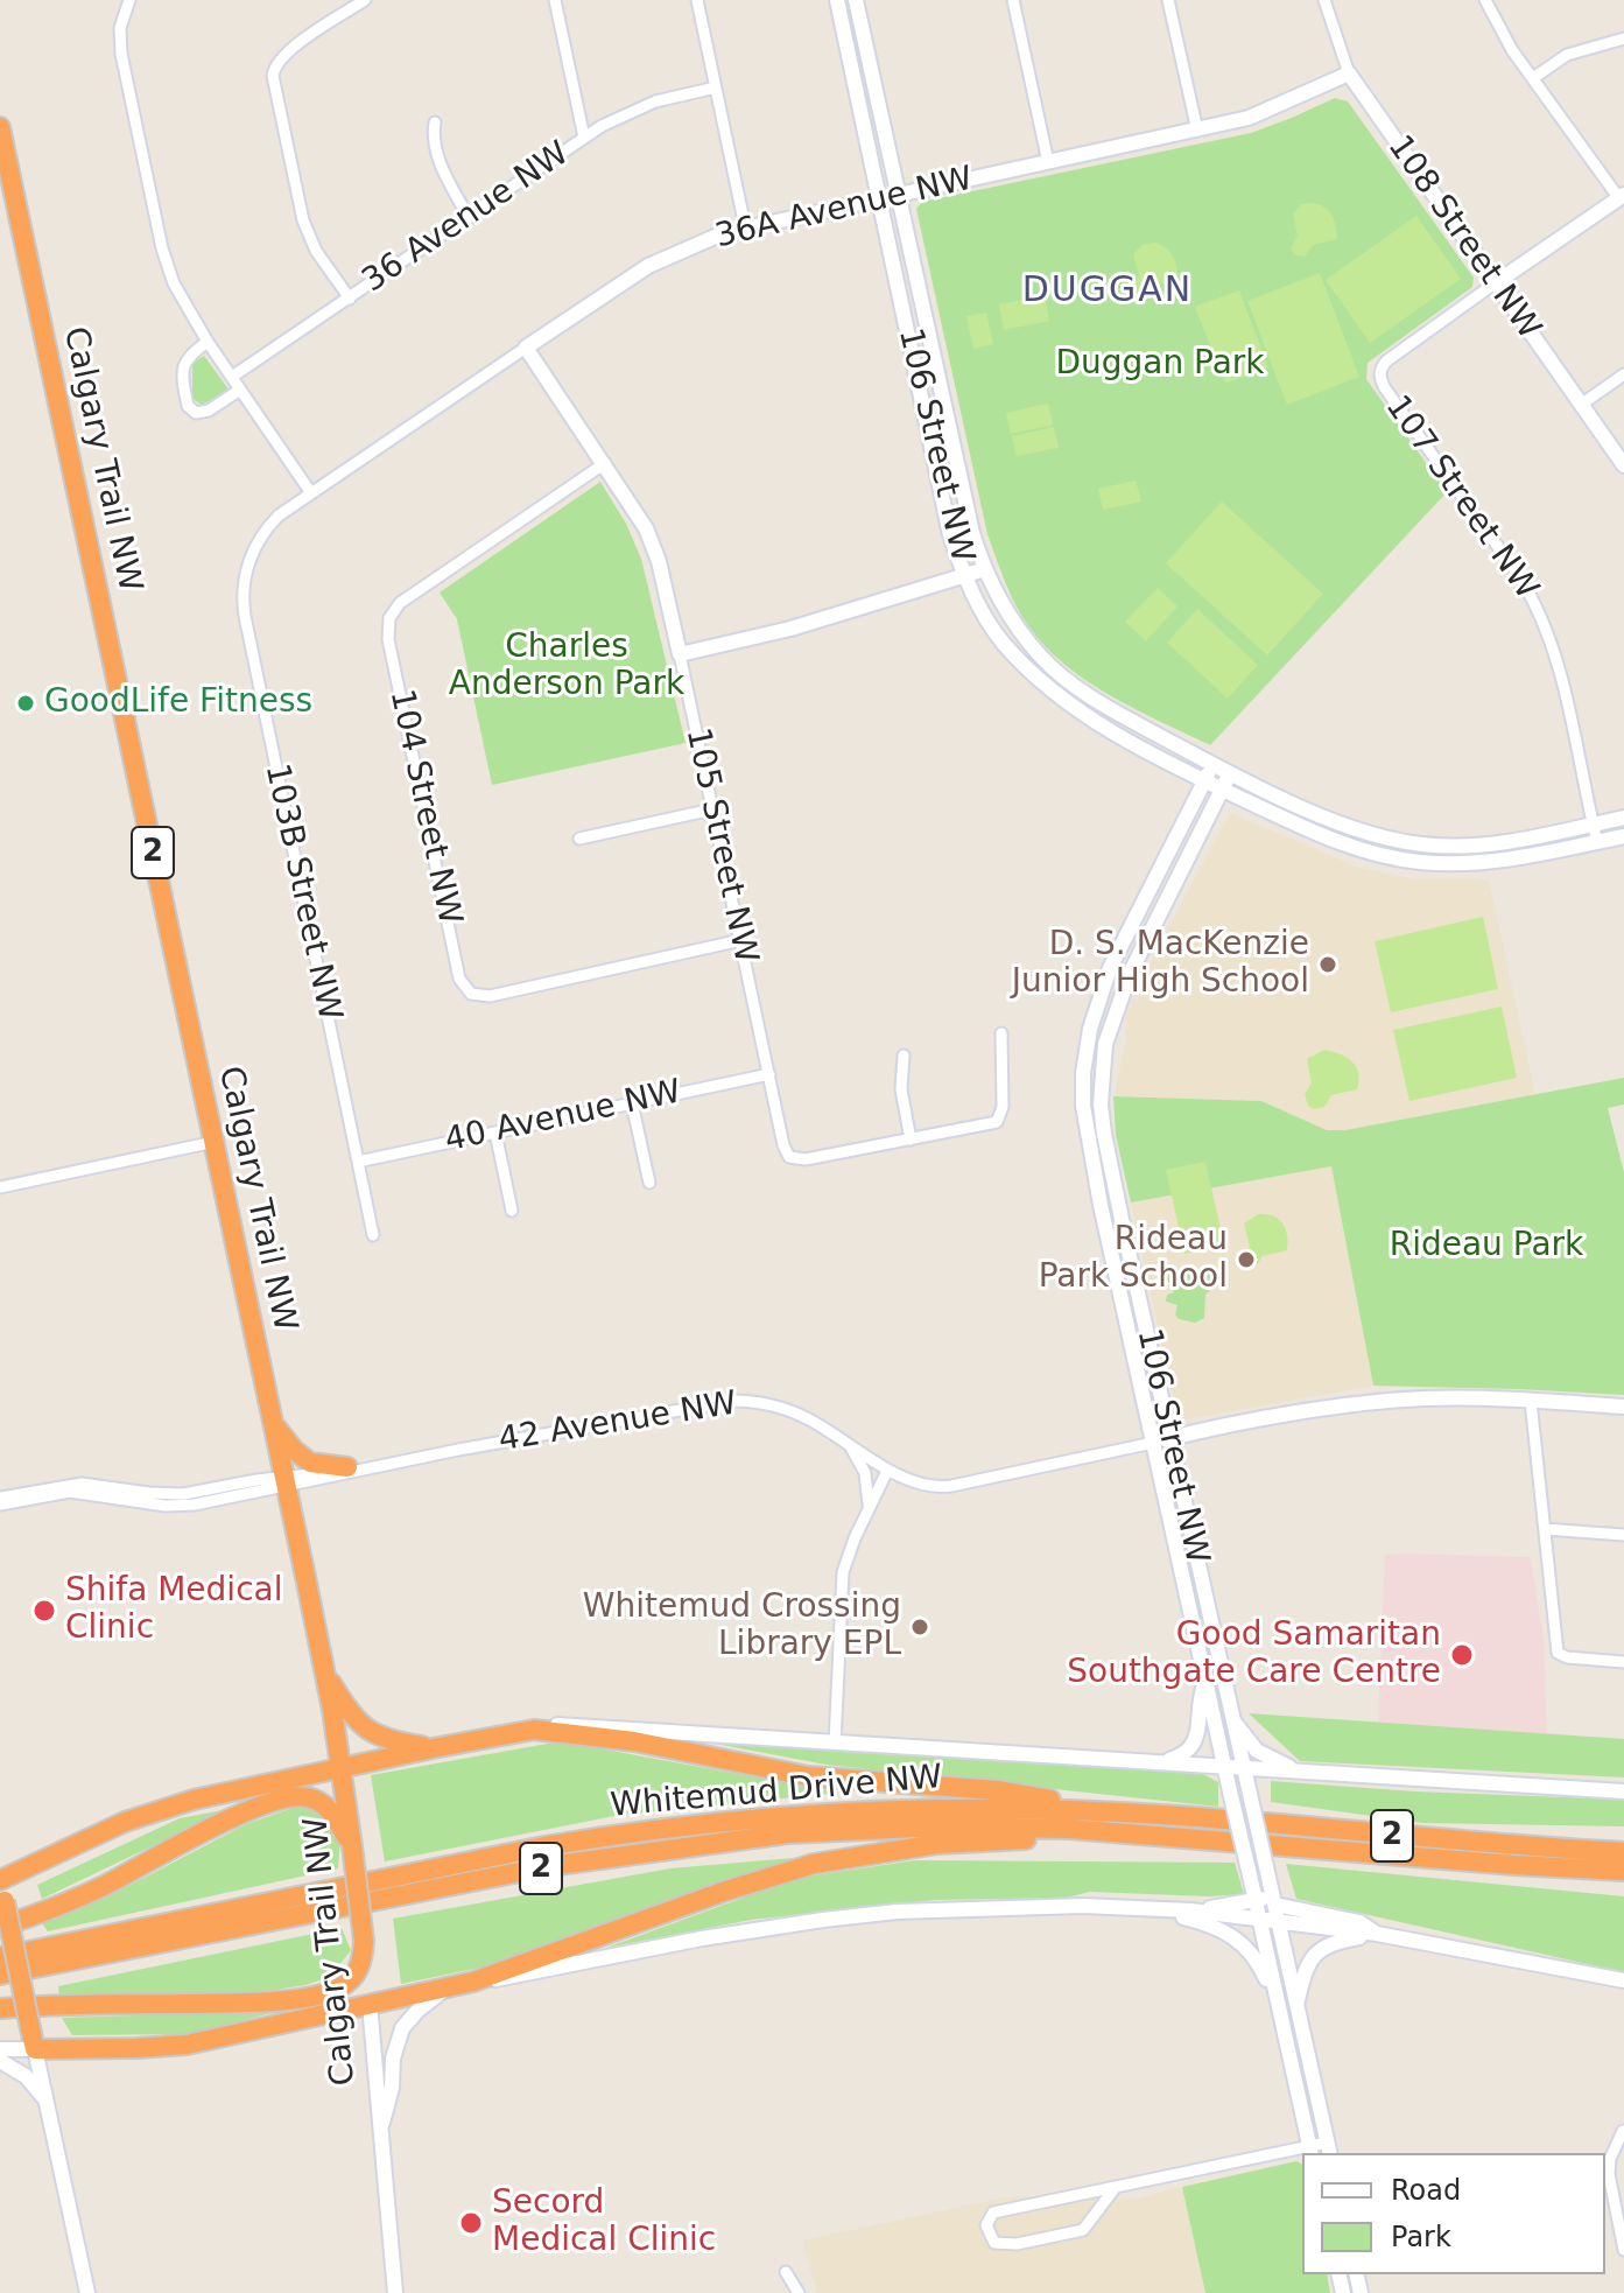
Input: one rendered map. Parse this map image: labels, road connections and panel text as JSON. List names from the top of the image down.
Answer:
{
  "streets": {
    "highway": ["Calgary Trail NW", "2", "Whitemud Drive NW"],
    "street": [
      "36A Avenue NW",
      "36 Avenue NW",
      "108 Street NW",
      "106 Street NW",
      "107 Street NW",
      "104 Street NW",
      "105 Street NW",
      "103B Street NW",
      "40 Avenue NW",
      "42 Avenue NW"
    ]
  },
  "crossings": [
    ["36A Avenue NW", "108 Street NW"],
    ["36A Avenue NW", "106 Street NW"],
    ["36A Avenue NW", "105 Street NW"],
    ["36A Avenue NW", "103B Street NW"],
    ["108 Street NW", "107 Street NW"],
    ["106 Street NW", "42 Avenue NW"],
    ["106 Street NW", "Whitemud Drive NW"],
    ["Calgary Trail NW", "42 Avenue NW"],
    ["104 Street NW", "105 Street NW"],
    ["105 Street NW", "40 Avenue NW"],
    ["103B Street NW", "40 Avenue NW"]
  ],
  "districts": ["DUGGAN"],
  "parks": ["Duggan Park", "Charles Anderson Park", "Rideau Park"],
  "places": [
    "GoodLife Fitness",
    "D. S. MacKenzie Junior High School",
    "Rideau Park School",
    "Shifa Medical Clinic",
    "Whitemud Crossing Library EPL",
    "Good Samaritan Southgate Care Centre",
    "Secord Medical Clinic"
  ],
  "legend": ["Road", "Park"]
}
